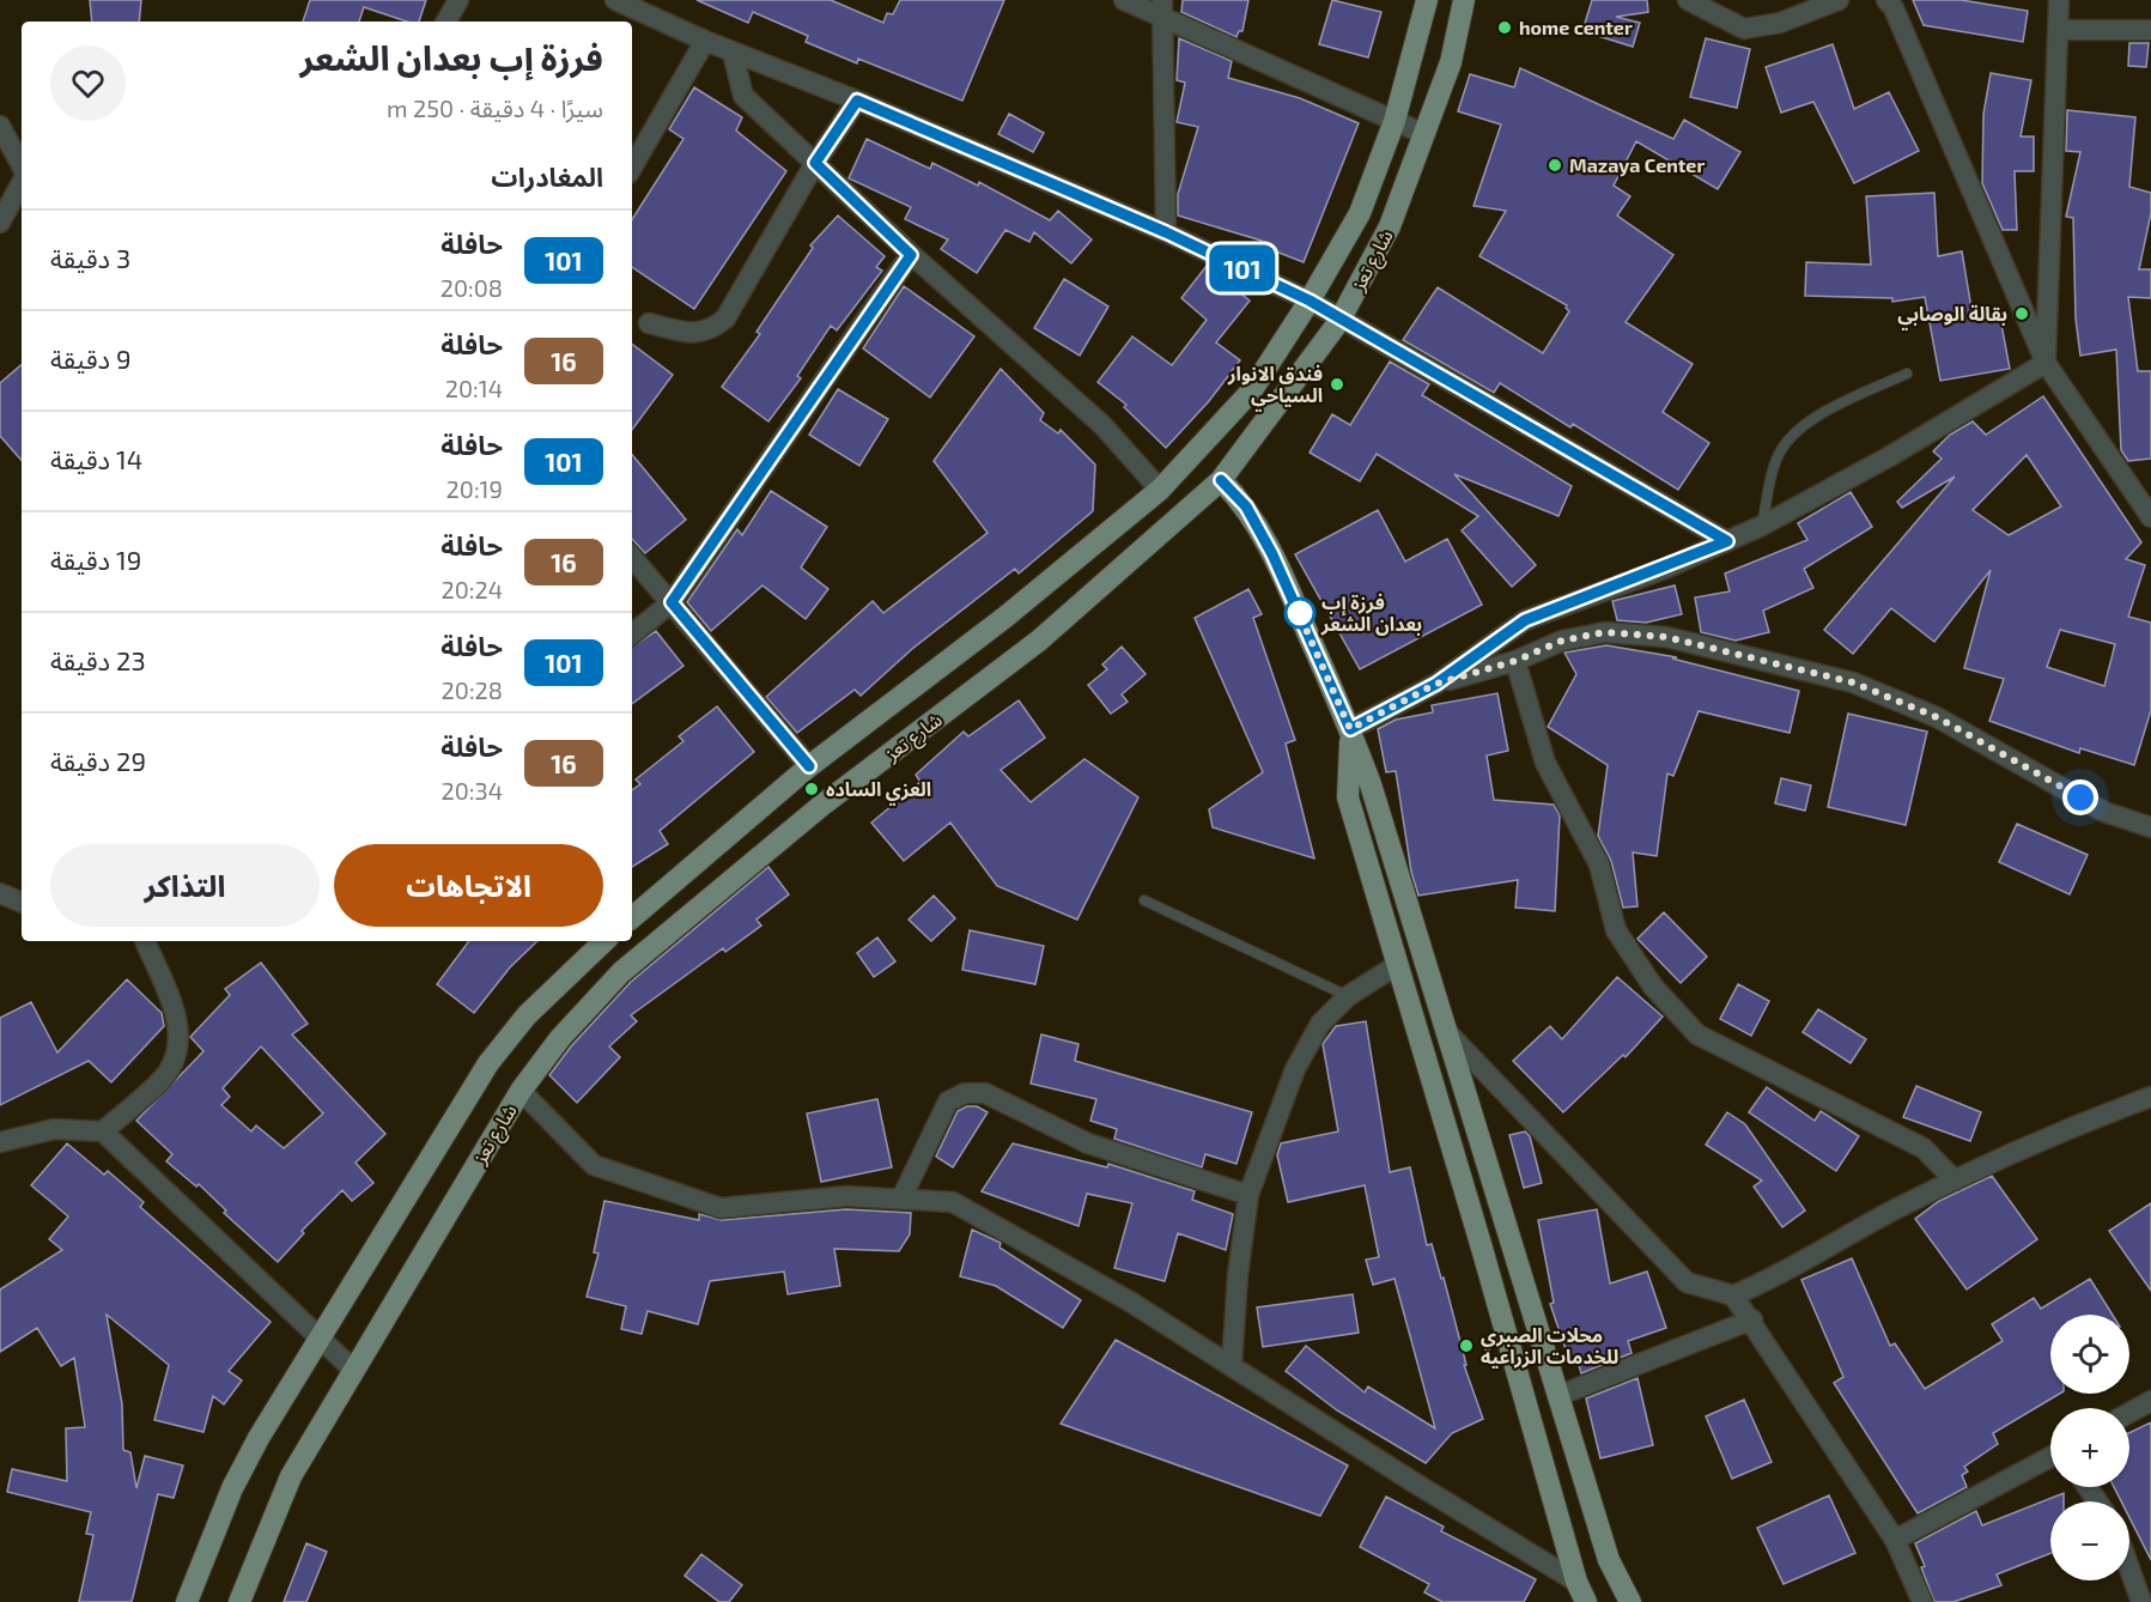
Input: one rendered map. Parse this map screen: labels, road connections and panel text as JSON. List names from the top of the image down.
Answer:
{
  "streets": {
    "main road": ["شارع تعز"]
  },
  "places": [
    "home center",
    "Mazaya Center",
    "بقالة الوصابي",
    "فندق الانوار السياحي",
    "فرزة إب بعدان الشعر",
    "العزي الساده",
    "محلات الصبري للخدمات الزراعيه"
  ],
  "lines": ["bus line 101"],
  "page": {
    "on_map": "101",
    "heading": [
      ["فرزة إب بعدان الشعر", "سيرًا · 4 دقيقة · 250 m"],
      "المغادرات"
    ],
    "list": [
      {
        "mark": "101",
        "name": "حافلة",
        "note": "20:08",
        "value": "3 دقيقة"
      },
      {
        "mark": "16",
        "name": "حافلة",
        "note": "20:14",
        "value": "9 دقيقة"
      },
      {
        "mark": "101",
        "name": "حافلة",
        "note": "20:19",
        "value": "14 دقيقة"
      },
      {
        "mark": "16",
        "name": "حافلة",
        "note": "20:24",
        "value": "19 دقيقة"
      },
      {
        "mark": "101",
        "name": "حافلة",
        "note": "20:28",
        "value": "23 دقيقة"
      },
      {
        "mark": "16",
        "name": "حافلة",
        "note": "20:34",
        "value": "29 دقيقة"
      }
    ],
    "buttons": ["الاتجاهات", "التذاكر"],
    "map_buttons": ["+", "−"]
  }
}
